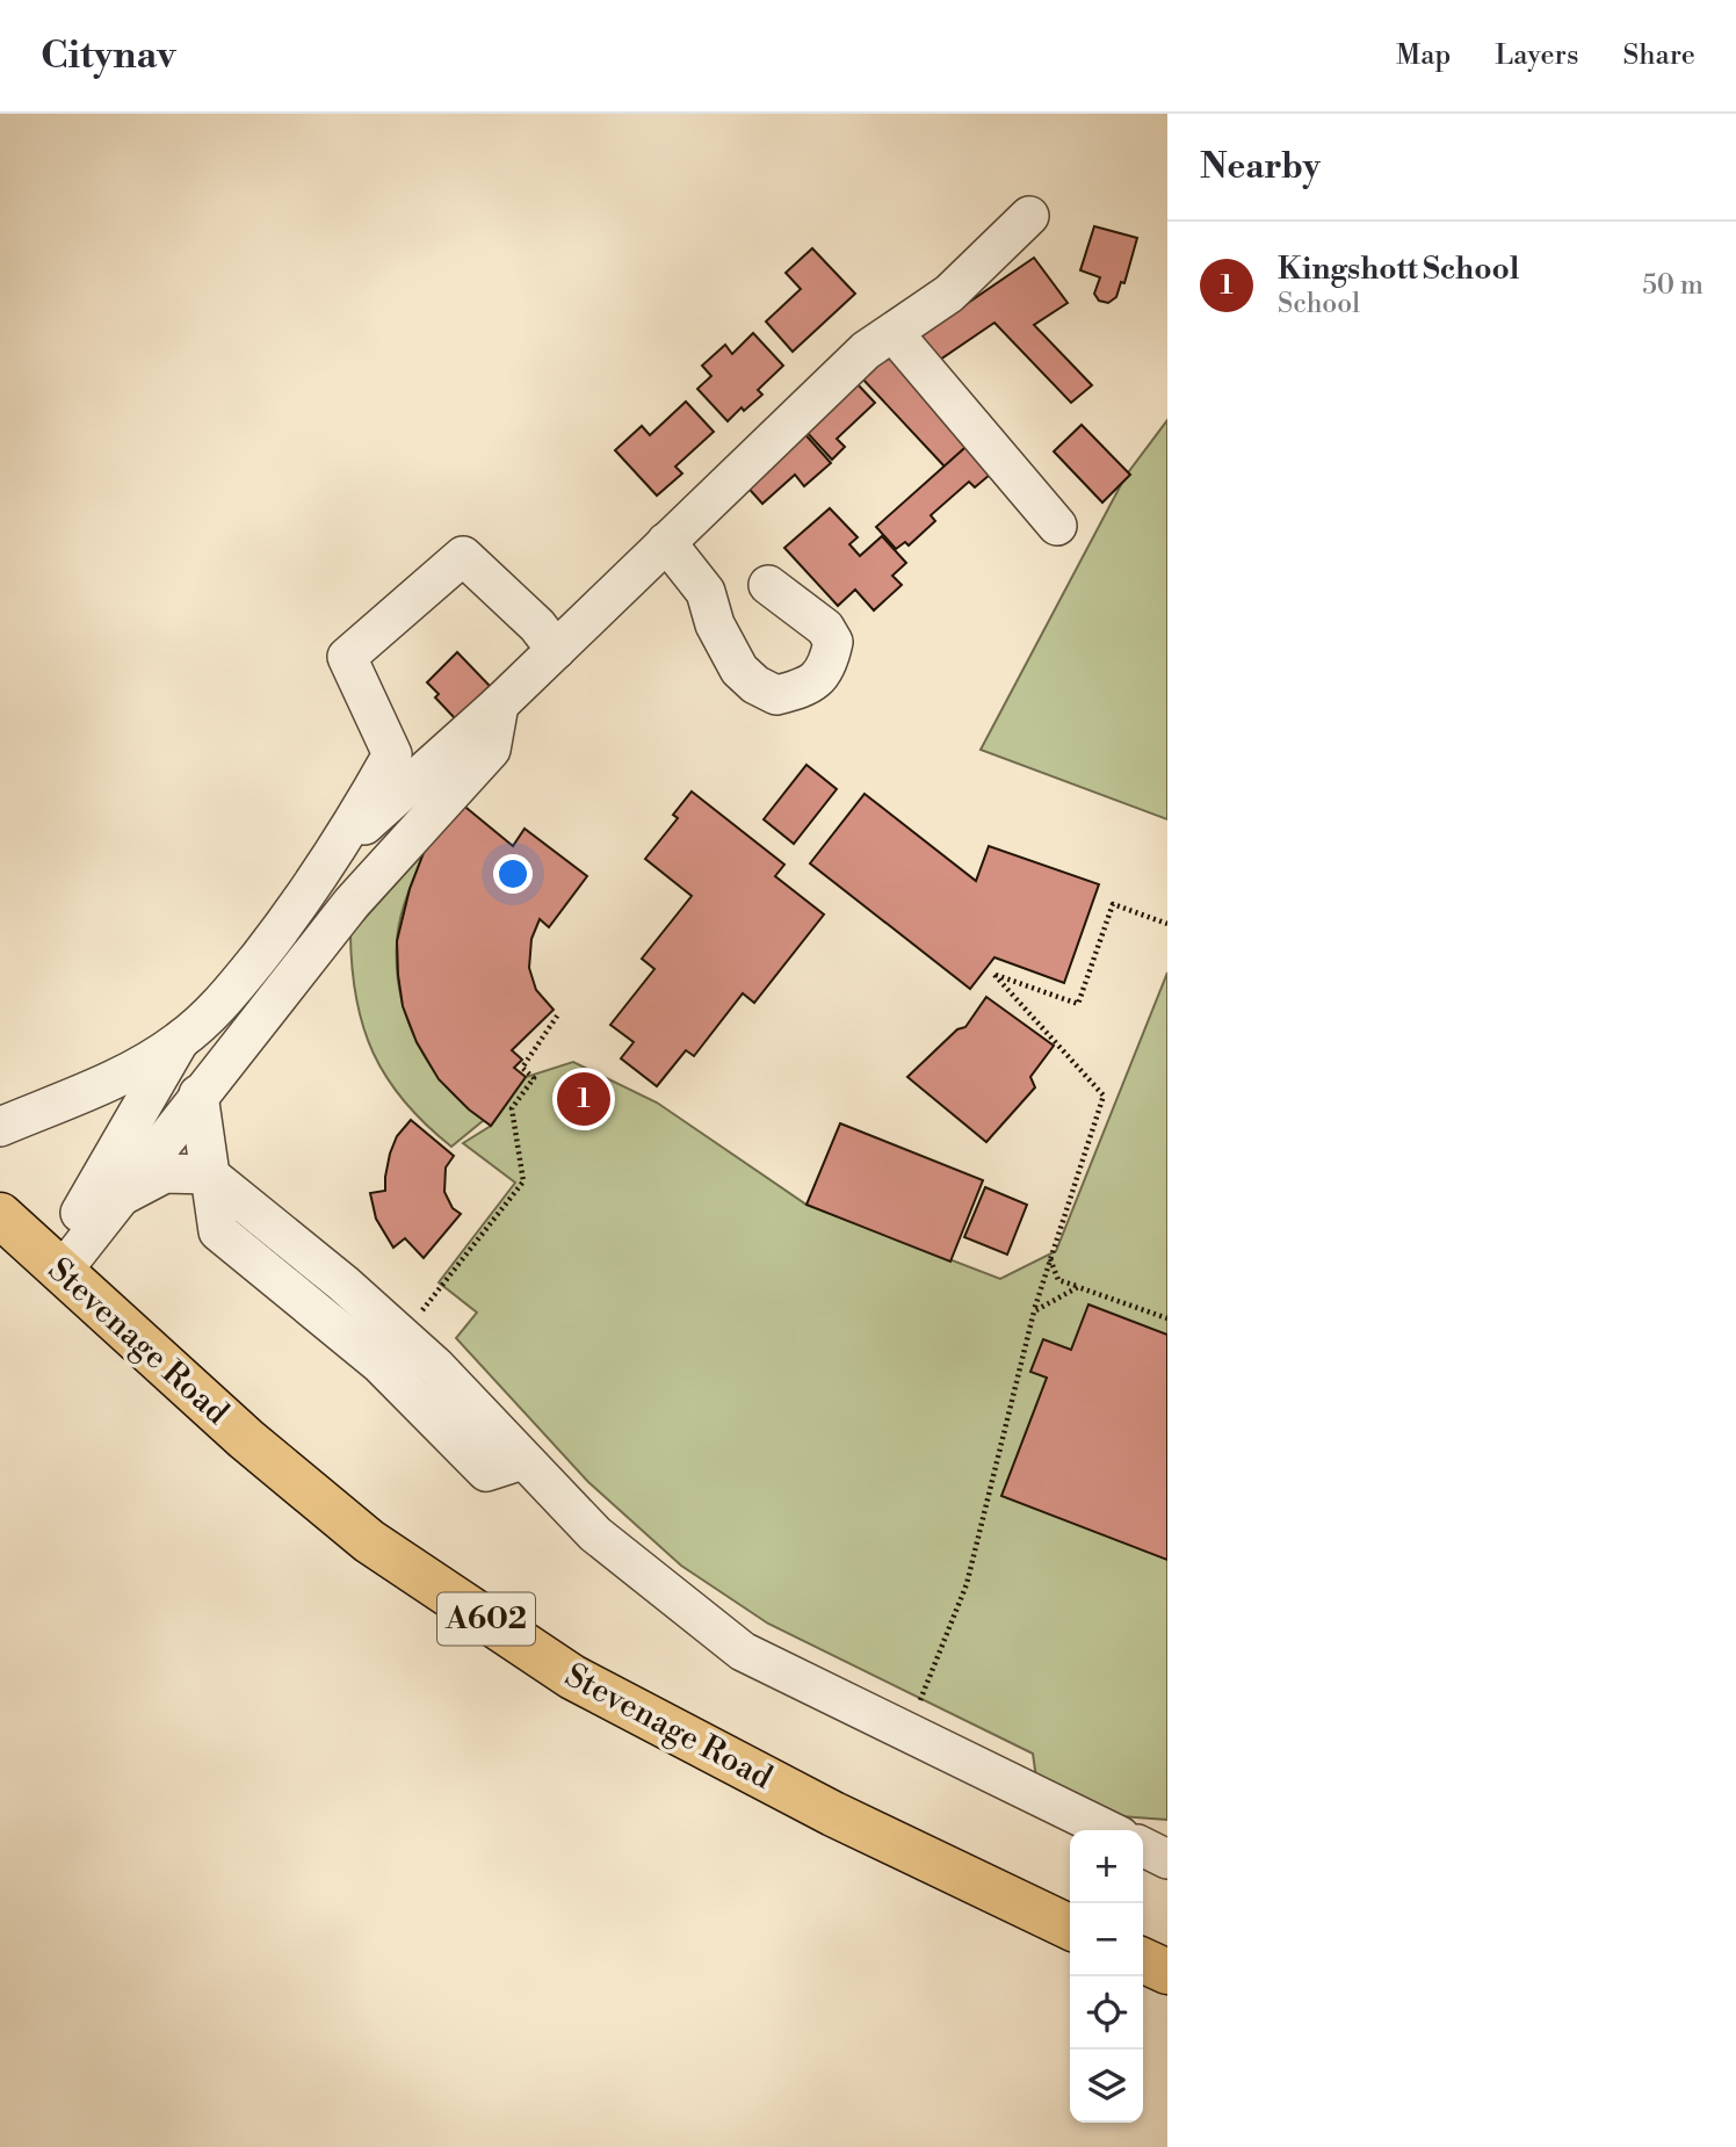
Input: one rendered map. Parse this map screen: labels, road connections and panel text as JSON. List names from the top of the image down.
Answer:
{
  "streets": {
    "main road": ["Stevenage Road", "A602"]
  },
  "page": {
    "header": "Citynav",
    "nav": ["Map", "Layers", "Share"],
    "heading": "Nearby",
    "list": [
      {
        "mark": "1",
        "name": "Kingshott School",
        "note": "School",
        "value": "50 m"
      }
    ],
    "pins": "1",
    "map_buttons": ["+", "−"]
  }
}
